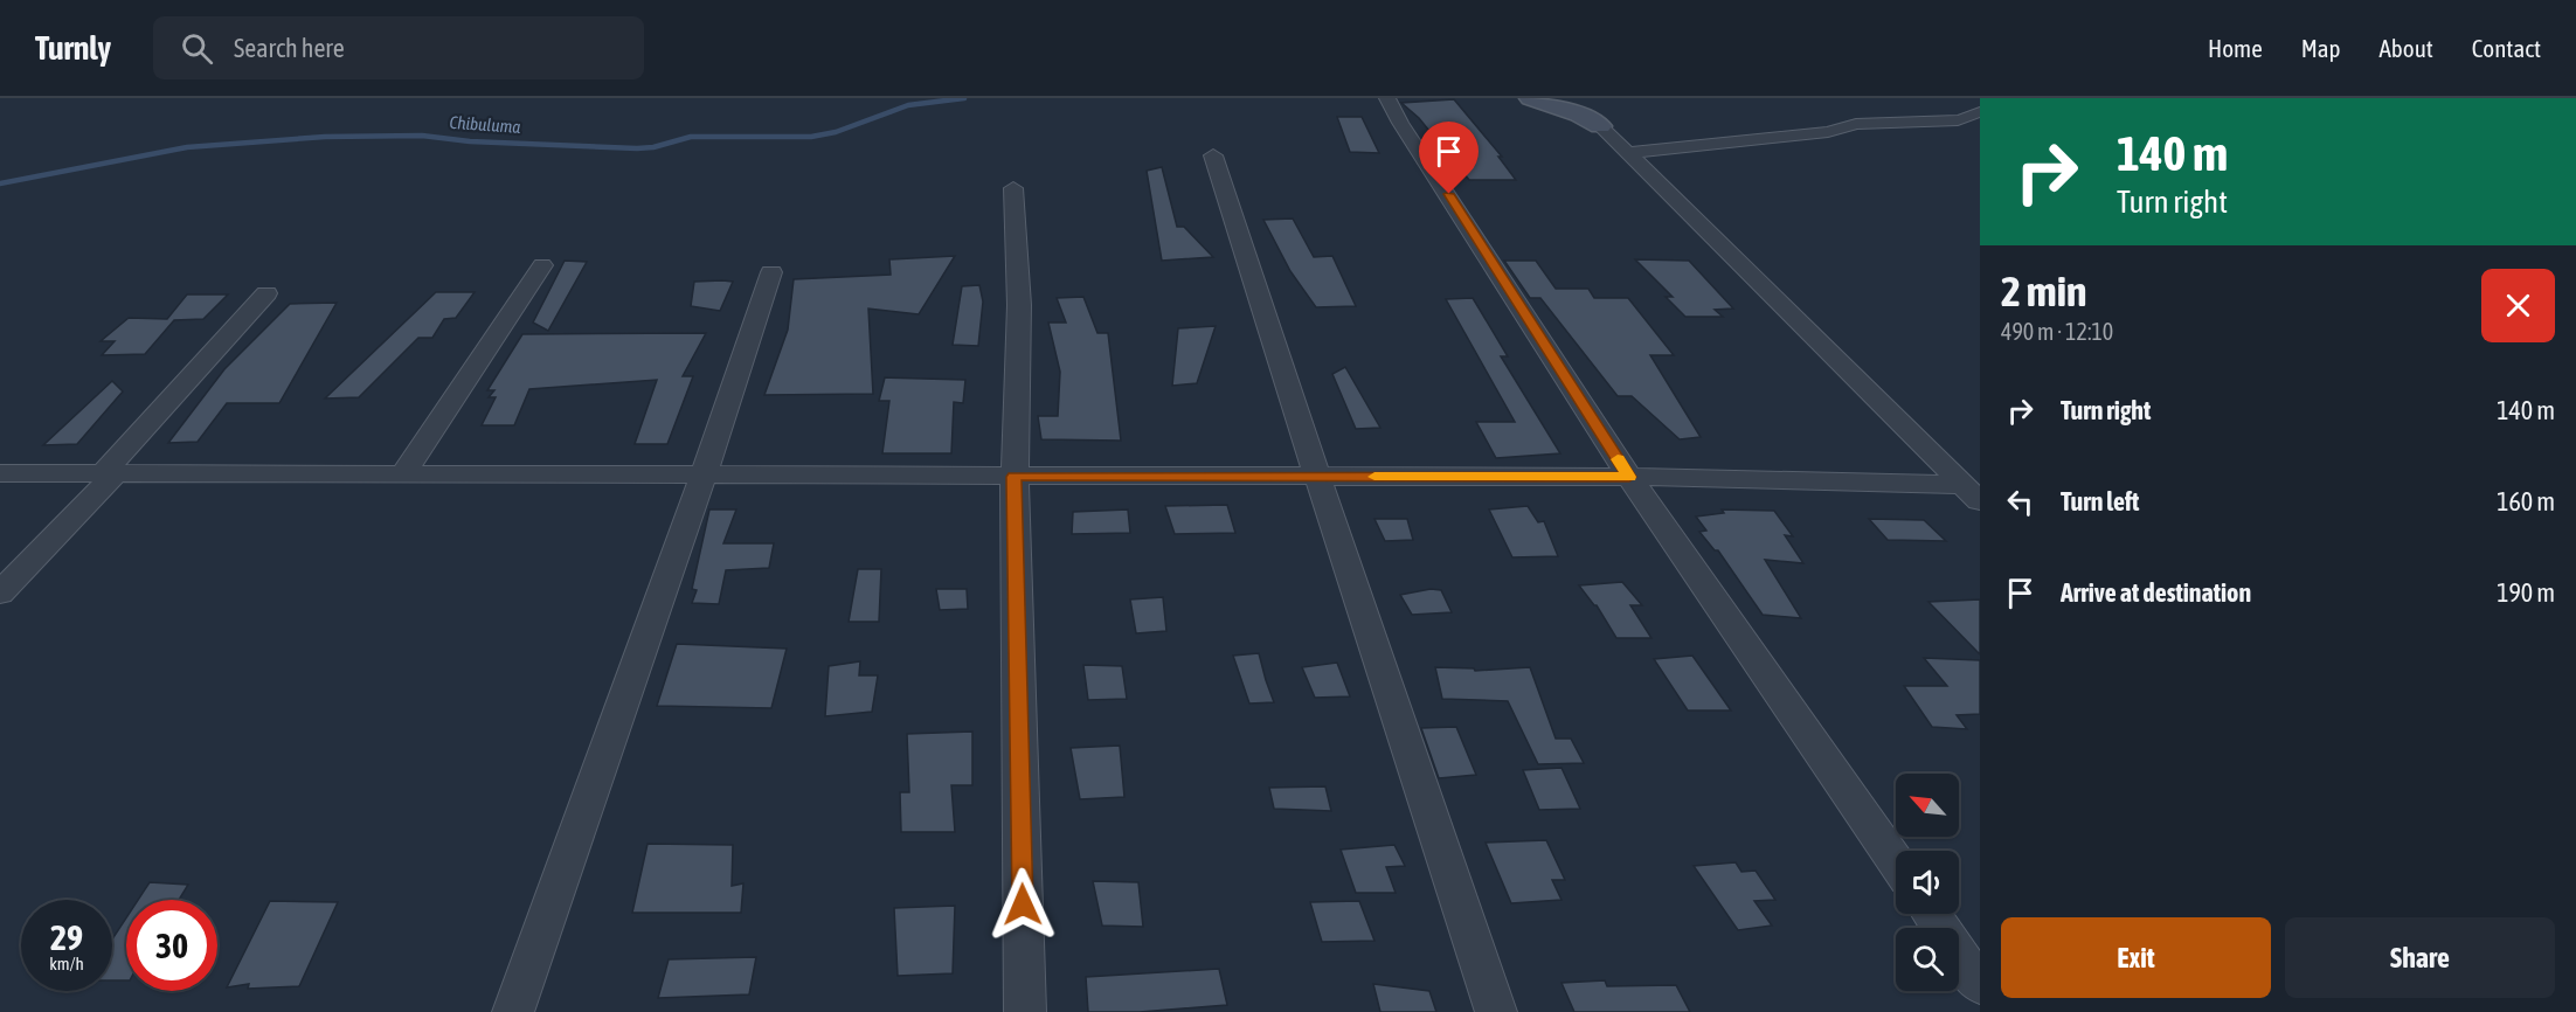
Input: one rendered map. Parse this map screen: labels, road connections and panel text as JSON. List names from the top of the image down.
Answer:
{
  "water": ["Chibuluma"],
  "north": "top left",
  "page": {
    "header": "Turnly",
    "search": "Search here",
    "nav": [
      "Home",
      "Map",
      "About",
      "Contact"
    ],
    "turn": ["140 m", "Turn right"],
    "heading": ["2 min", "490 m · 12:10"],
    "list": [
      {
        "name": "Turn right",
        "value": "140 m"
      },
      {
        "name": "Turn left",
        "value": "160 m"
      },
      {
        "name": "Arrive at destination",
        "value": "190 m"
      }
    ],
    "speed": "29 km/h",
    "limit": "30",
    "buttons": ["Exit", "Share"]
  }
}
